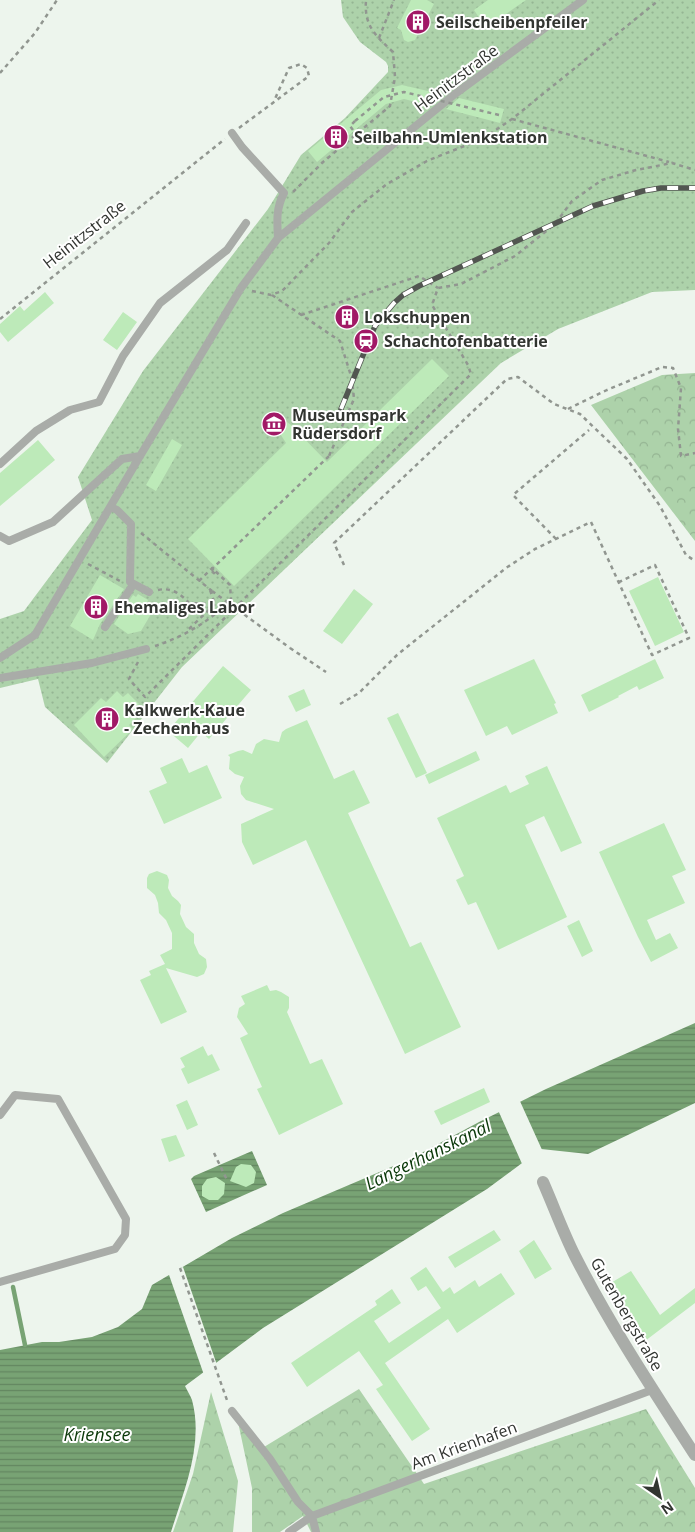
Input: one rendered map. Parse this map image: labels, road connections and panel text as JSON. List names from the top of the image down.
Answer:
{
  "streets": {
    "street": ["Gutenbergstraße"],
    "lane": ["Heinitzstraße", "Am Krienhafen"]
  },
  "crossings": [
    ["Gutenbergstraße", "Am Krienhafen"]
  ],
  "water": ["Langerhanskanal", "Kriensee"],
  "places": {
    "building": [
      "Seilscheibenpfeiler",
      "Seilbahn-Umlenkstation",
      "Lokschuppen",
      "Ehemaliges Labor",
      "Kalkwerk-Kaue - Zechenhaus"
    ],
    "station": ["Schachtofenbatterie"],
    "museum": ["Museumspark Rüdersdorf"]
  },
  "north": "bottom right"
}
